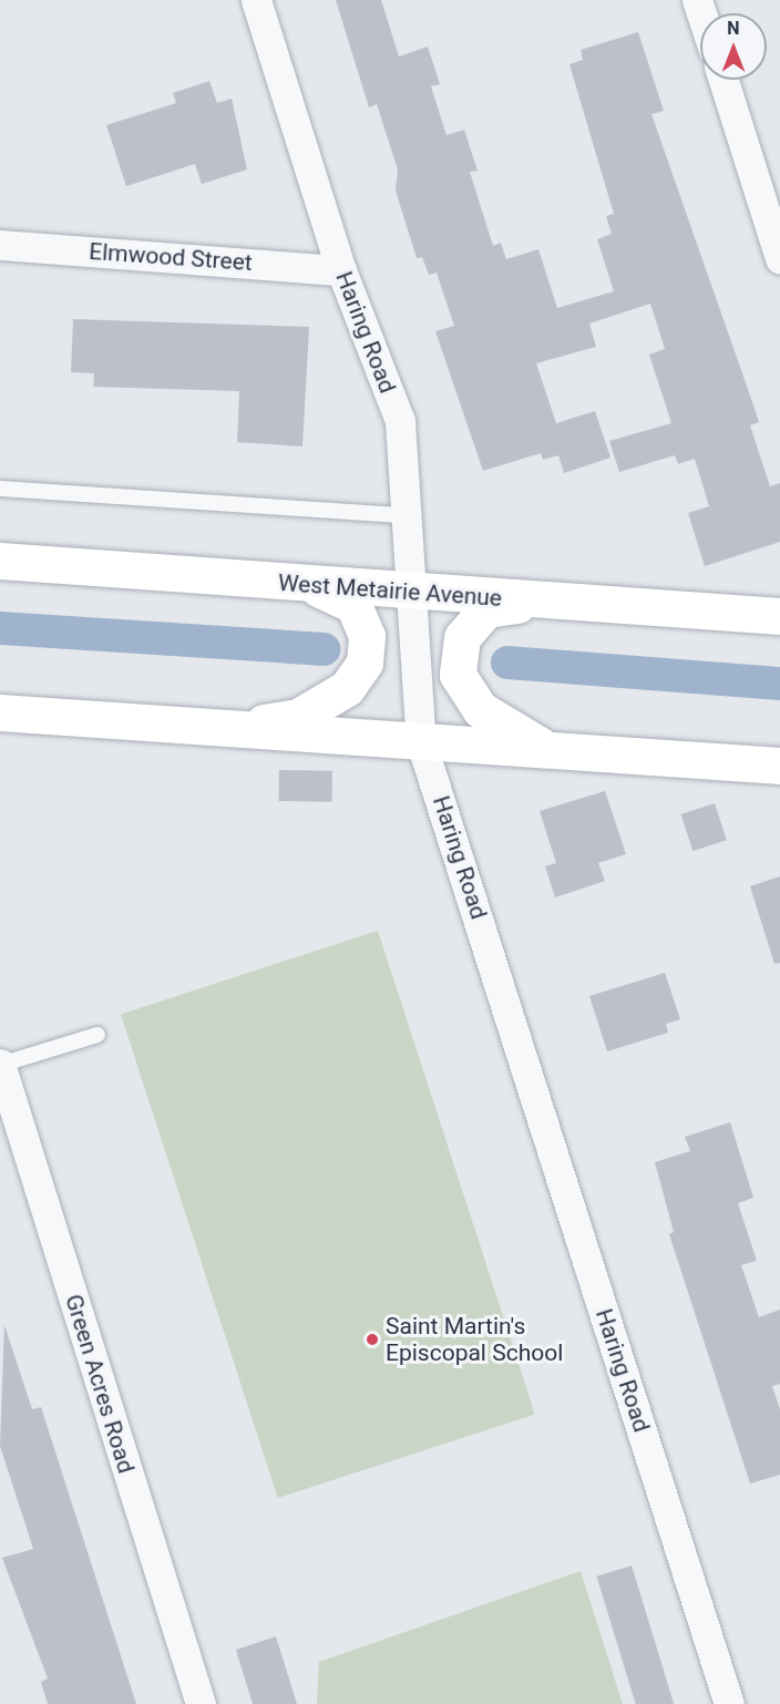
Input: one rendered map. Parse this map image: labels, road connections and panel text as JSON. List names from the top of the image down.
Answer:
{
  "streets": {
    "main road": ["West Metairie Avenue"],
    "street": ["Elmwood Street", "Haring Road", "Green Acres Road"]
  },
  "crossings": [
    ["Elmwood Street", "Haring Road"],
    ["Haring Road", "West Metairie Avenue"]
  ],
  "places": ["Saint Martin's Episcopal School"],
  "north": "top"
}
